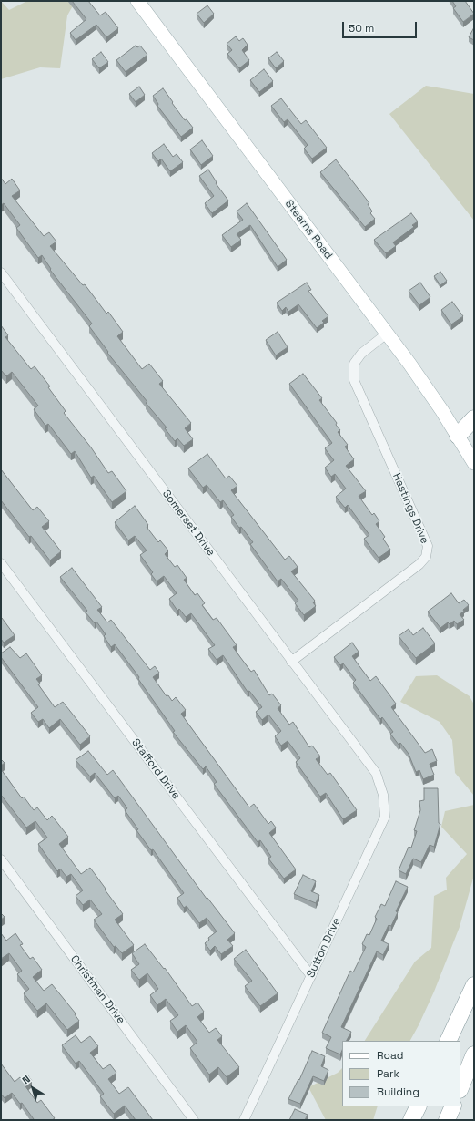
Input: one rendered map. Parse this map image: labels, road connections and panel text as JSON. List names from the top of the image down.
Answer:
{
  "streets": {
    "main road": ["Stearns Road"],
    "street": [
      "Hastings Drive",
      "Somerset Drive",
      "Stafford Drive",
      "Sutton Drive",
      "Christman Drive"
    ]
  },
  "crossings": [
    ["Stearns Road", "Hastings Drive"],
    ["Hastings Drive", "Somerset Drive"],
    ["Somerset Drive", "Sutton Drive"],
    ["Stafford Drive", "Sutton Drive"]
  ],
  "legend": ["Road", "Park", "Building"],
  "scale_bar": "50 m",
  "north": "top left"
}
